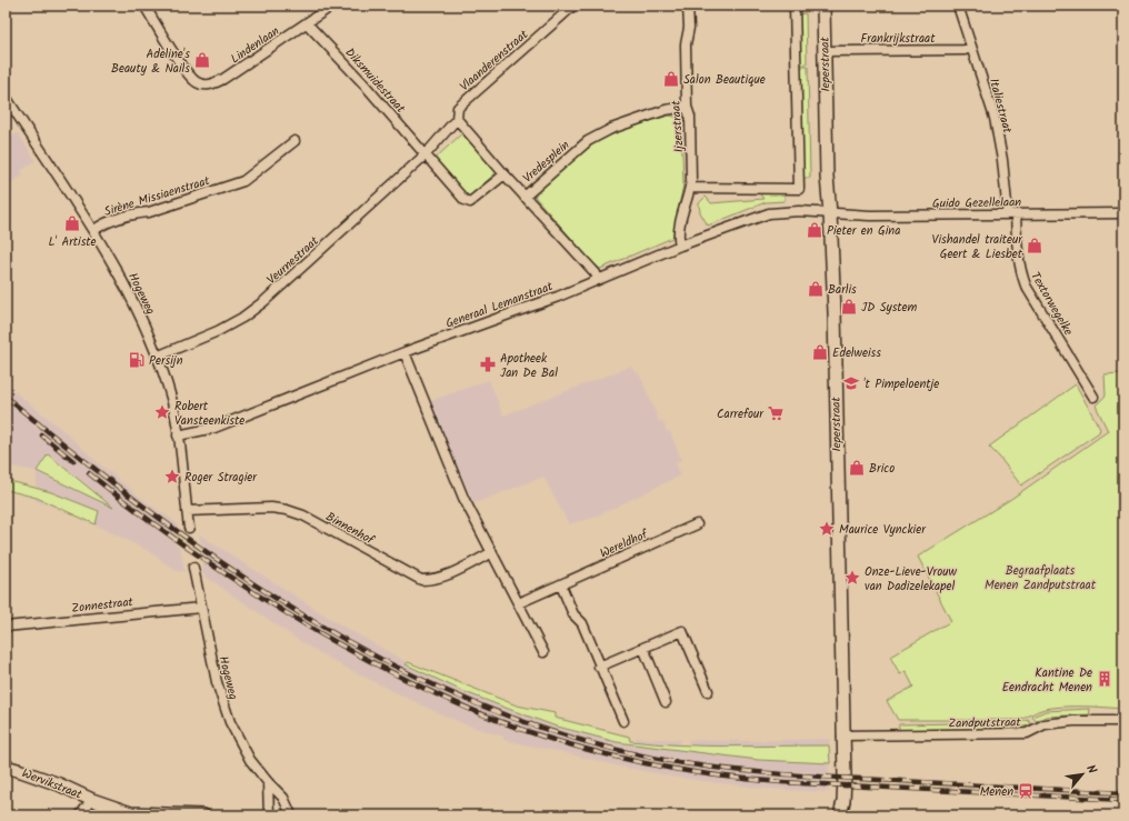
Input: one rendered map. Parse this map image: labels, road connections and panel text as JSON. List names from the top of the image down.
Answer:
{
  "streets": {
    "street": [
      "Frankrijkstraat",
      "Lindenlaan",
      "Vlaanderenstraat",
      "Ieperstraat",
      "Diksmuidestraat",
      "Italiestraat",
      "Ijzerstraat",
      "Vredesplein",
      "Sirène Missiaenstraat",
      "Guido Gezellelaan",
      "Veurnestraat",
      "Hogeweg",
      "Textorwegelke",
      "Generaal Lemanstraat",
      "Binnenhof",
      "Wereldhof",
      "Zonnestraat",
      "Zandputstraat",
      "Wervikstraat"
    ]
  },
  "crossings": [
    ["Frankrijkstraat", "Ieperstraat"],
    ["Frankrijkstraat", "Italiestraat"],
    ["Lindenlaan", "Diksmuidestraat"],
    ["Vlaanderenstraat", "Diksmuidestraat"],
    ["Vlaanderenstraat", "Veurnestraat"],
    ["Ieperstraat", "Guido Gezellelaan"],
    ["Ieperstraat", "Generaal Lemanstraat"],
    ["Ieperstraat", "Zandputstraat"],
    ["Diksmuidestraat", "Veurnestraat"],
    ["Italiestraat", "Guido Gezellelaan"],
    ["Italiestraat", "Textorwegelke"],
    ["Ijzerstraat", "Vredesplein"],
    ["Ijzerstraat", "Generaal Lemanstraat"],
    ["Vredesplein", "Generaal Lemanstraat"],
    ["Sirène Missiaenstraat", "Hogeweg"],
    ["Guido Gezellelaan", "Textorwegelke"],
    ["Guido Gezellelaan", "Generaal Lemanstraat"],
    ["Veurnestraat", "Hogeweg"],
    ["Hogeweg", "Generaal Lemanstraat"],
    ["Hogeweg", "Binnenhof"],
    ["Hogeweg", "Zonnestraat"]
  ],
  "parks": ["Begraafplaats Menen Zandputstraat"],
  "places": {
    "shop": [
      "Adeline's Beauty & Nails",
      "Salon Beautique",
      "L' Artiste",
      "Pieter en Gina",
      "Vishandel traiteur Geert & Liesbet",
      "Barlis",
      "JD System",
      "Edelweiss",
      "Brico"
    ],
    "fuel station": ["Persijn"],
    "pharmacy": ["Apotheek Jan De Bal"],
    "school or university": ["'t Pimpeloentje"],
    "place": [
      "Robert Vansteenkiste",
      "Roger Stragier",
      "Maurice Vynckier",
      "Onze-Lieve-Vrouw van Dadizelekapel"
    ],
    "supermarket": ["Carrefour"],
    "building": ["Kantine De Eendracht Menen"],
    "station": ["Menen"]
  },
  "north": "top right"
}
